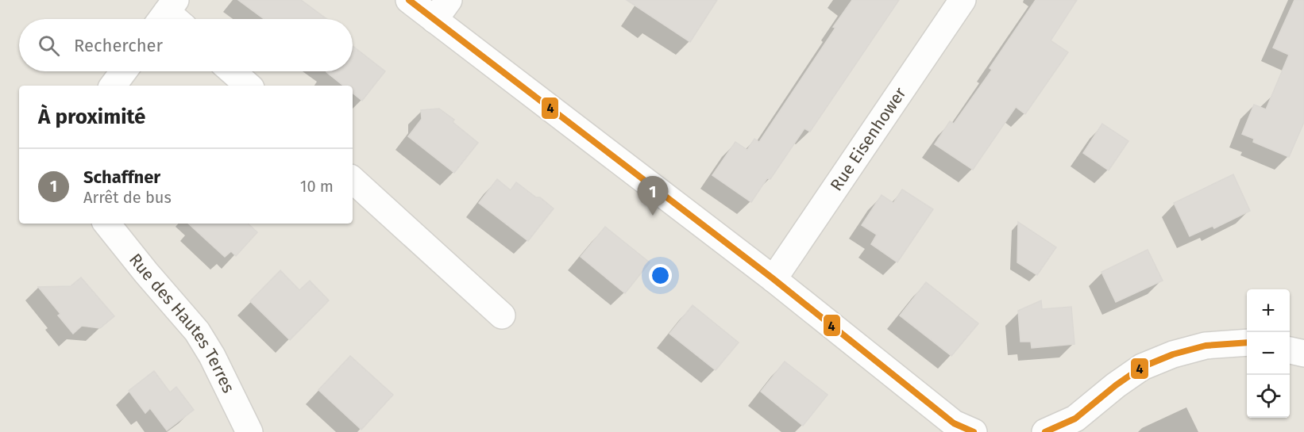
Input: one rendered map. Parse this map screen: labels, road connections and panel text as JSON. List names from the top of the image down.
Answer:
{
  "streets": {
    "street": ["Rue Eisenhower", "Rue des Hautes Terres"]
  },
  "lines": ["transit line 4"],
  "page": {
    "search": "Rechercher",
    "heading": "À proximité",
    "list": [
      {
        "mark": "1",
        "name": "Schaffner",
        "note": "Arrêt de bus",
        "value": "10 m"
      }
    ],
    "pins": "1",
    "map_buttons": ["+", "−"]
  }
}
